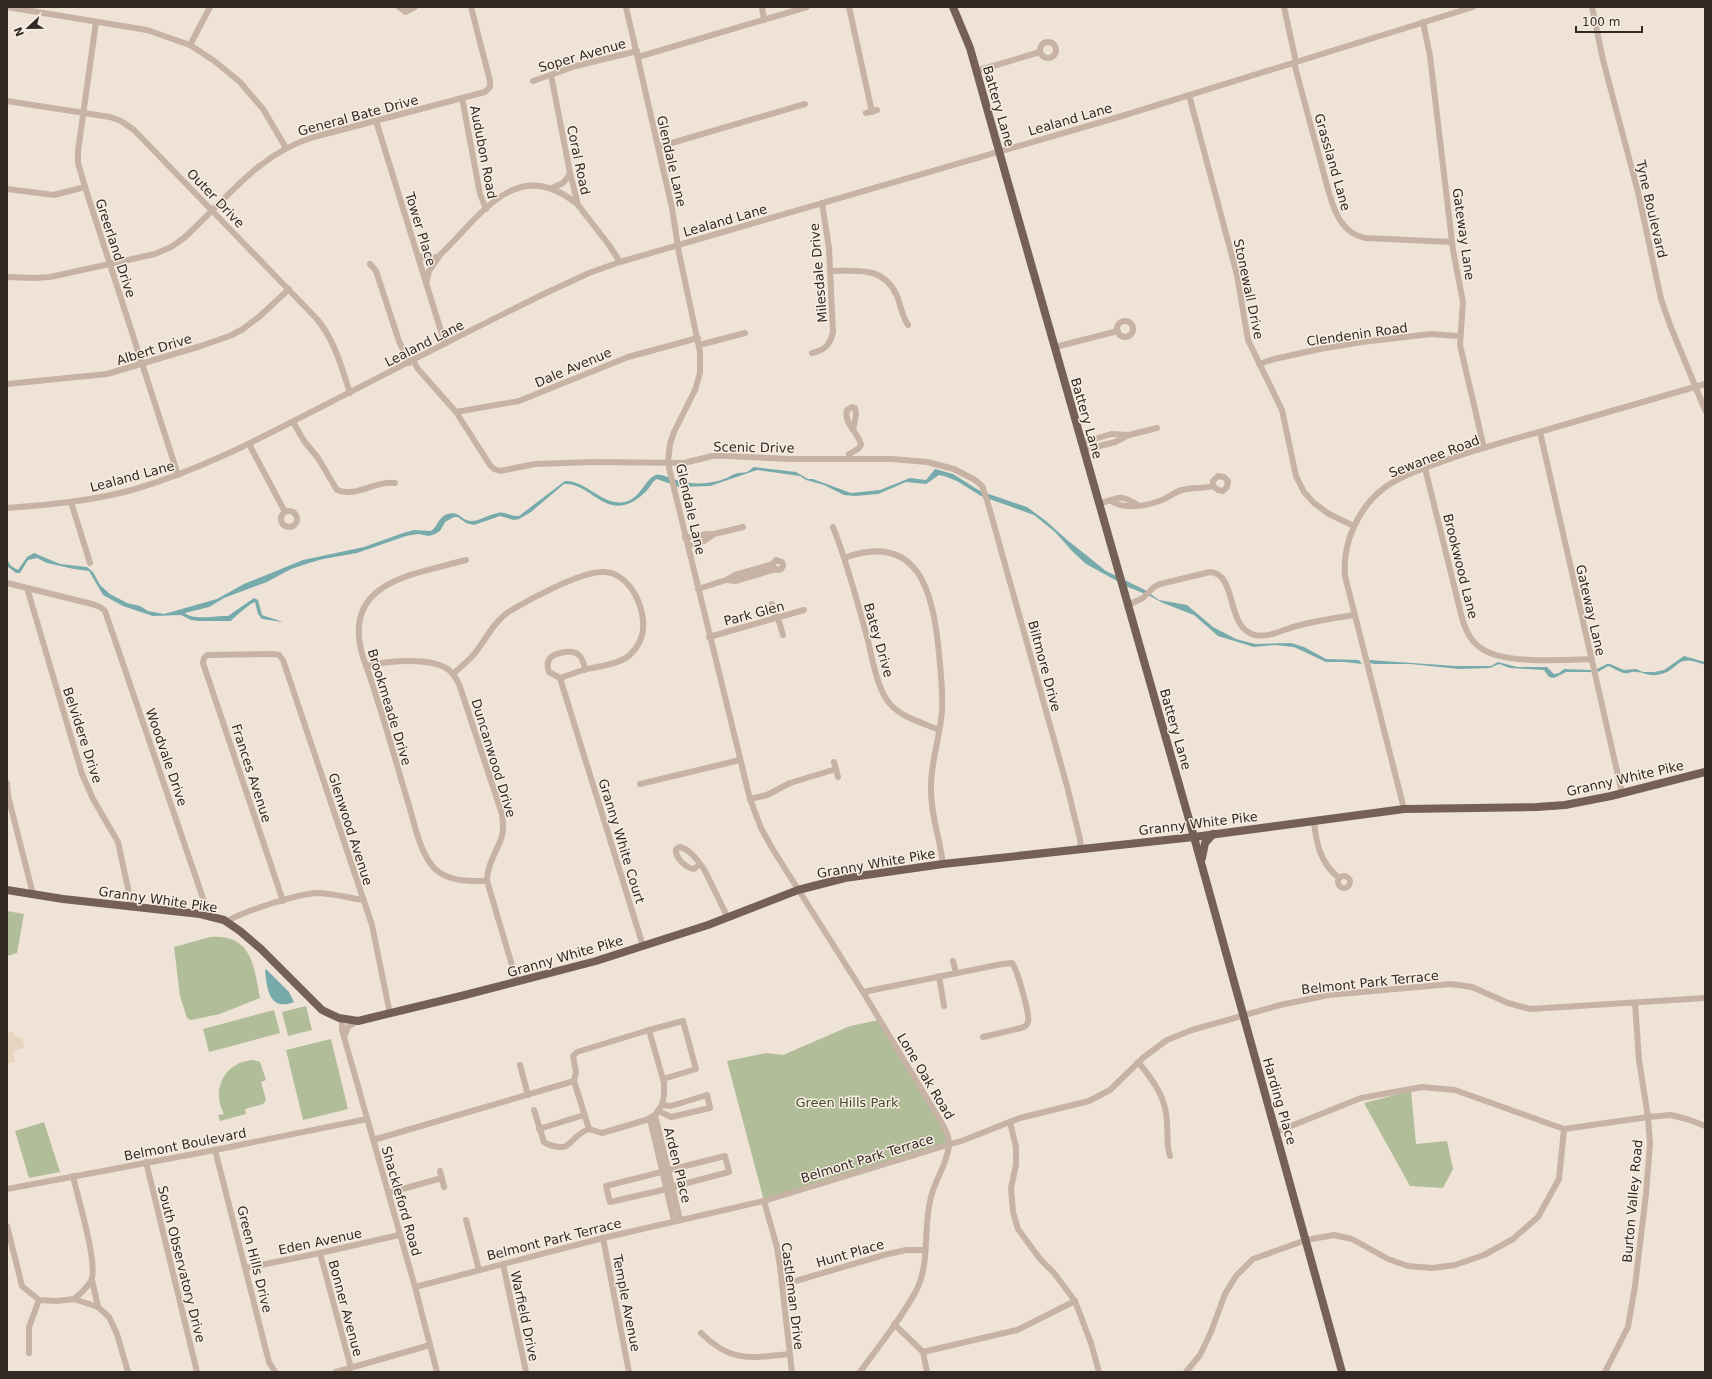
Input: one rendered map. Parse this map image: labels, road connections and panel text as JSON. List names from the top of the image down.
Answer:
{
  "streets": {
    "main road": ["Battery Lane", "Granny White Pike", "Harding Place"],
    "street": [
      "Soper Avenue",
      "General Bate Drive",
      "Lealand Lane",
      "Audubon Road",
      "Coral Road",
      "Glendale Lane",
      "Grassland Lane",
      "Outer Drive",
      "Tyne Boulevard",
      "Tower Place",
      "Gateway Lane",
      "Greerland Drive",
      "Milesdale Drive",
      "Stonewall Drive",
      "Clendenin Road",
      "Albert Drive",
      "Dale Avenue",
      "Scenic Drive",
      "Sewanee Road",
      "Brookwood Lane",
      "Park Glen",
      "Batey Drive",
      "Biltmore Drive",
      "Brookmeade Drive",
      "Belvidere Drive",
      "Woodvale Drive",
      "Duncanwood Drive",
      "Frances Avenue",
      "Glenwood Avenue",
      "Granny White Court",
      "Belmont Park Terrace",
      "Lone Oak Road",
      "Belmont Boulevard",
      "Arden Place",
      "Shackleford Road",
      "Burton Valley Road",
      "Eden Avenue",
      "Hunt Place",
      "Green Hills Drive",
      "South Observatory Drive",
      "Castleman Drive",
      "Temple Avenue",
      "Bonner Avenue",
      "Warfield Drive"
    ]
  },
  "crossings": [
    ["Soper Avenue", "Coral Road"],
    ["Soper Avenue", "Glendale Lane"],
    ["Battery Lane", "Lealand Lane"],
    ["Battery Lane", "Granny White Pike"],
    ["Battery Lane", "Harding Place"],
    ["General Bate Drive", "Audubon Road"],
    ["General Bate Drive", "Outer Drive"],
    ["General Bate Drive", "Tower Place"],
    ["General Bate Drive", "Greerland Drive"],
    ["Lealand Lane", "Coral Road"],
    ["Lealand Lane", "Glendale Lane"],
    ["Lealand Lane", "Grassland Lane"],
    ["Lealand Lane", "Outer Drive"],
    ["Lealand Lane", "Tower Place"],
    ["Lealand Lane", "Gateway Lane"],
    ["Lealand Lane", "Greerland Drive"],
    ["Lealand Lane", "Milesdale Drive"],
    ["Lealand Lane", "Stonewall Drive"],
    ["Glendale Lane", "Dale Avenue"],
    ["Glendale Lane", "Scenic Drive"],
    ["Glendale Lane", "Park Glen"],
    ["Glendale Lane", "Granny White Pike"],
    ["Glendale Lane", "Lone Oak Road"],
    ["Grassland Lane", "Gateway Lane"],
    ["Outer Drive", "Greerland Drive"],
    ["Outer Drive", "Albert Drive"],
    ["Tyne Boulevard", "Sewanee Road"],
    ["Gateway Lane", "Clendenin Road"],
    ["Gateway Lane", "Sewanee Road"],
    ["Gateway Lane", "Brookwood Lane"],
    ["Gateway Lane", "Granny White Pike"],
    ["Greerland Drive", "Albert Drive"],
    ["Stonewall Drive", "Clendenin Road"],
    ["Stonewall Drive", "Sewanee Road"],
    ["Dale Avenue", "Scenic Drive"],
    ["Scenic Drive", "Biltmore Drive"],
    ["Sewanee Road", "Brookwood Lane"],
    ["Sewanee Road", "Granny White Pike"],
    ["Biltmore Drive", "Granny White Pike"],
    ["Brookmeade Drive", "Duncanwood Drive"],
    ["Belvidere Drive", "Woodvale Drive"],
    ["Belvidere Drive", "Granny White Pike"],
    ["Woodvale Drive", "Granny White Pike"],
    ["Duncanwood Drive", "Granny White Pike"],
    ["Frances Avenue", "Glenwood Avenue"],
    ["Granny White Pike", "Glenwood Avenue"],
    ["Granny White Pike", "Granny White Court"],
    ["Granny White Pike", "Lone Oak Road"],
    ["Granny White Pike", "Harding Place"],
    ["Granny White Pike", "Shackleford Road"],
    ["Belmont Park Terrace", "Lone Oak Road"],
    ["Belmont Park Terrace", "Harding Place"],
    ["Belmont Park Terrace", "Arden Place"],
    ["Belmont Park Terrace", "Shackleford Road"],
    ["Belmont Park Terrace", "Burton Valley Road"],
    ["Belmont Park Terrace", "Castleman Drive"],
    ["Belmont Park Terrace", "Temple Avenue"],
    ["Belmont Park Terrace", "Warfield Drive"],
    ["Belmont Boulevard", "Shackleford Road"],
    ["Belmont Boulevard", "Green Hills Drive"],
    ["Belmont Boulevard", "South Observatory Drive"],
    ["Shackleford Road", "Eden Avenue"],
    ["Eden Avenue", "Green Hills Drive"],
    ["Eden Avenue", "Bonner Avenue"],
    ["Hunt Place", "Castleman Drive"]
  ],
  "parks": ["Green Hills Park"],
  "scale_bar": "100 m",
  "north": "left"
}
